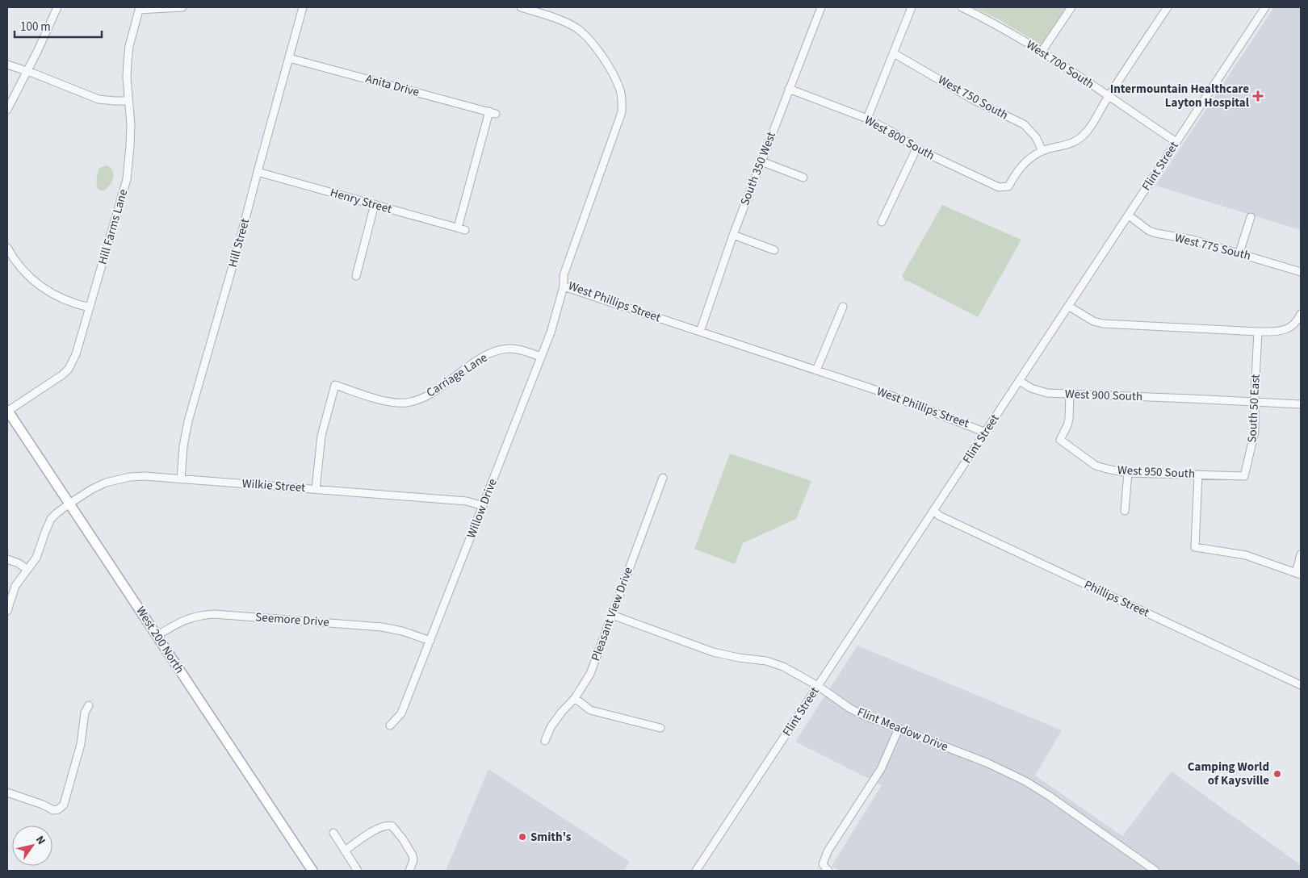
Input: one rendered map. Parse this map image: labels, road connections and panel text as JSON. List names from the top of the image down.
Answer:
{
  "streets": {
    "main road": ["West 200 North"],
    "street": [
      "West 700 South",
      "Anita Drive",
      "West 750 South",
      "West 800 South",
      "Flint Street",
      "South 350 West",
      "Henry Street",
      "Hill Farms Lane",
      "Hill Street",
      "West 775 South",
      "West Phillips Street",
      "Carriage Lane",
      "West 900 South",
      "South 50 East",
      "West 950 South",
      "Wilkie Street",
      "Willow Drive",
      "Phillips Street",
      "Pleasant View Drive",
      "Seemore Drive",
      "Flint Meadow Drive"
    ]
  },
  "crossings": [
    ["West 700 South", "Flint Street"],
    ["Anita Drive", "Henry Street"],
    ["Anita Drive", "Hill Street"],
    ["West 750 South", "West 800 South"],
    ["West 800 South", "South 350 West"],
    ["Flint Street", "West 775 South"],
    ["Flint Street", "West Phillips Street"],
    ["Flint Street", "West 900 South"],
    ["Flint Street", "Phillips Street"],
    ["Flint Street", "Flint Meadow Drive"],
    ["South 350 West", "West Phillips Street"],
    ["Henry Street", "Hill Street"],
    ["Hill Farms Lane", "West 200 North"],
    ["Hill Street", "Wilkie Street"],
    ["West Phillips Street", "Willow Drive"],
    ["Carriage Lane", "Wilkie Street"],
    ["Carriage Lane", "Willow Drive"],
    ["West 900 South", "South 50 East"],
    ["West 900 South", "West 950 South"],
    ["South 50 East", "West 950 South"],
    ["Wilkie Street", "Willow Drive"],
    ["Wilkie Street", "West 200 North"],
    ["Willow Drive", "Seemore Drive"],
    ["Pleasant View Drive", "Flint Meadow Drive"],
    ["Seemore Drive", "West 200 North"]
  ],
  "places": {
    "health": ["Intermountain Healthcare Layton Hospital"],
    "other": ["Camping World of Kaysville", "Smith's"]
  },
  "scale_bar": "100 m",
  "north": "top right"
}
